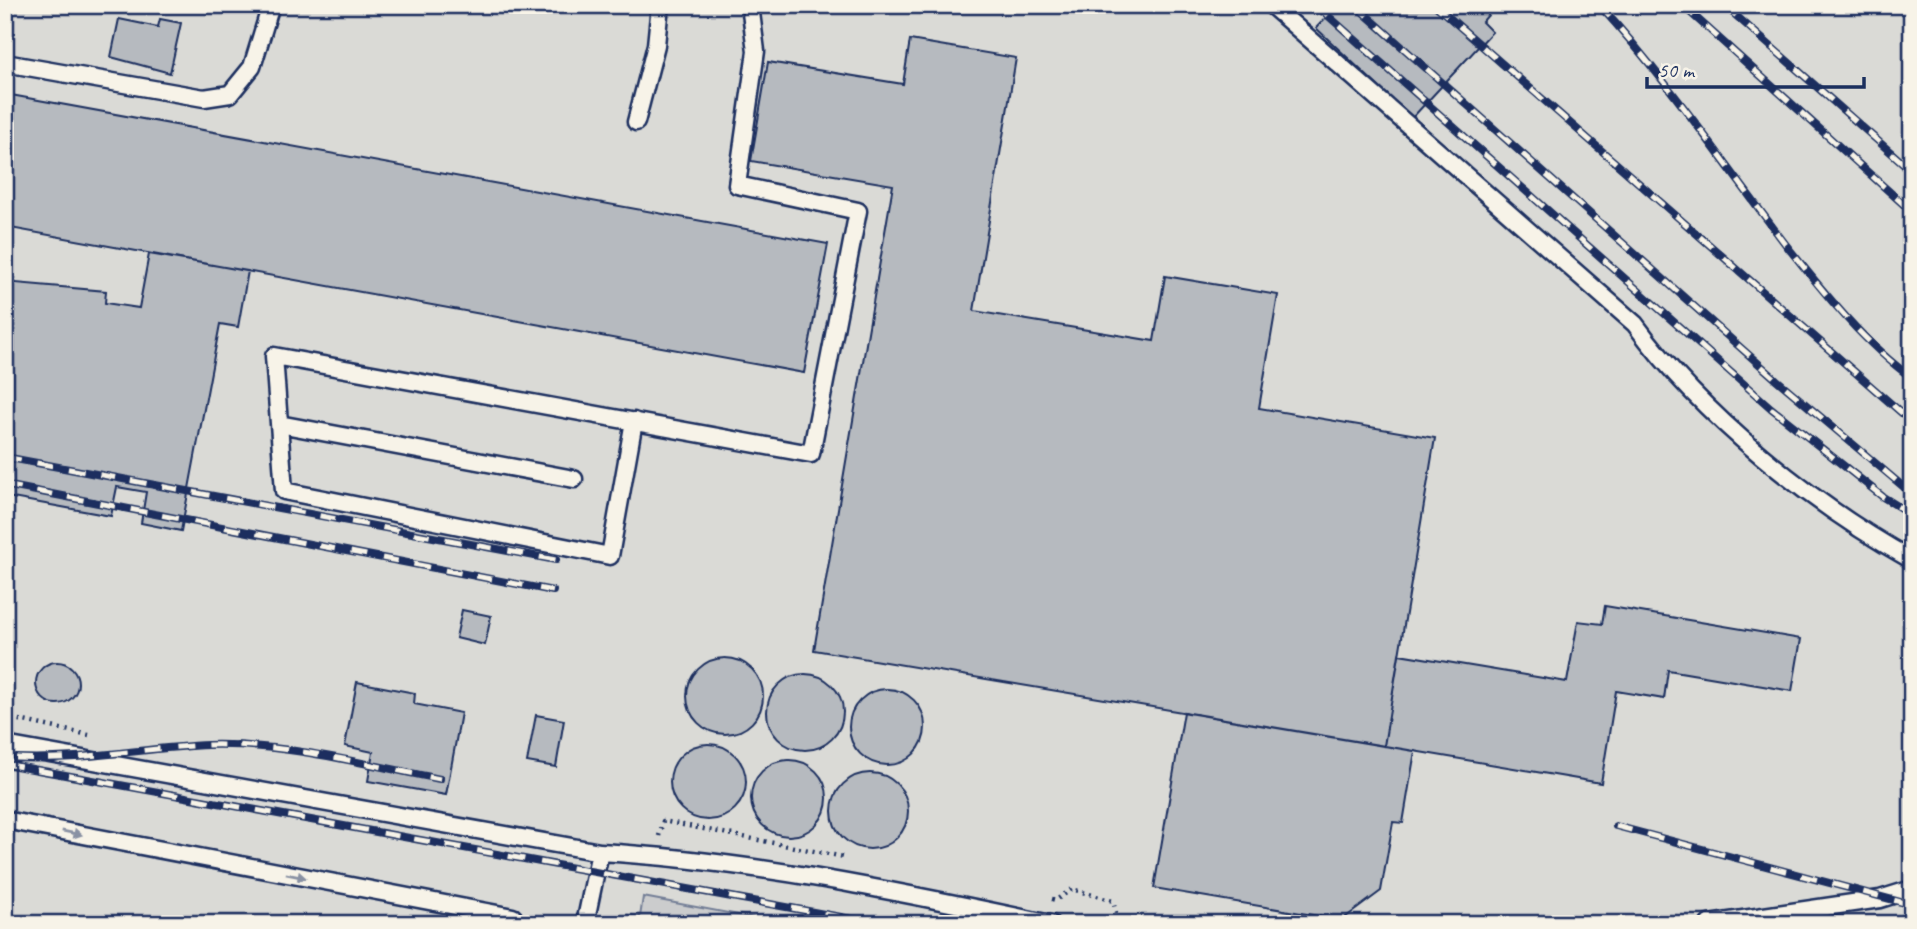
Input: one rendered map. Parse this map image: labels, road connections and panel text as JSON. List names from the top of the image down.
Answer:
{
  "scale_bar": "50 m"
}
